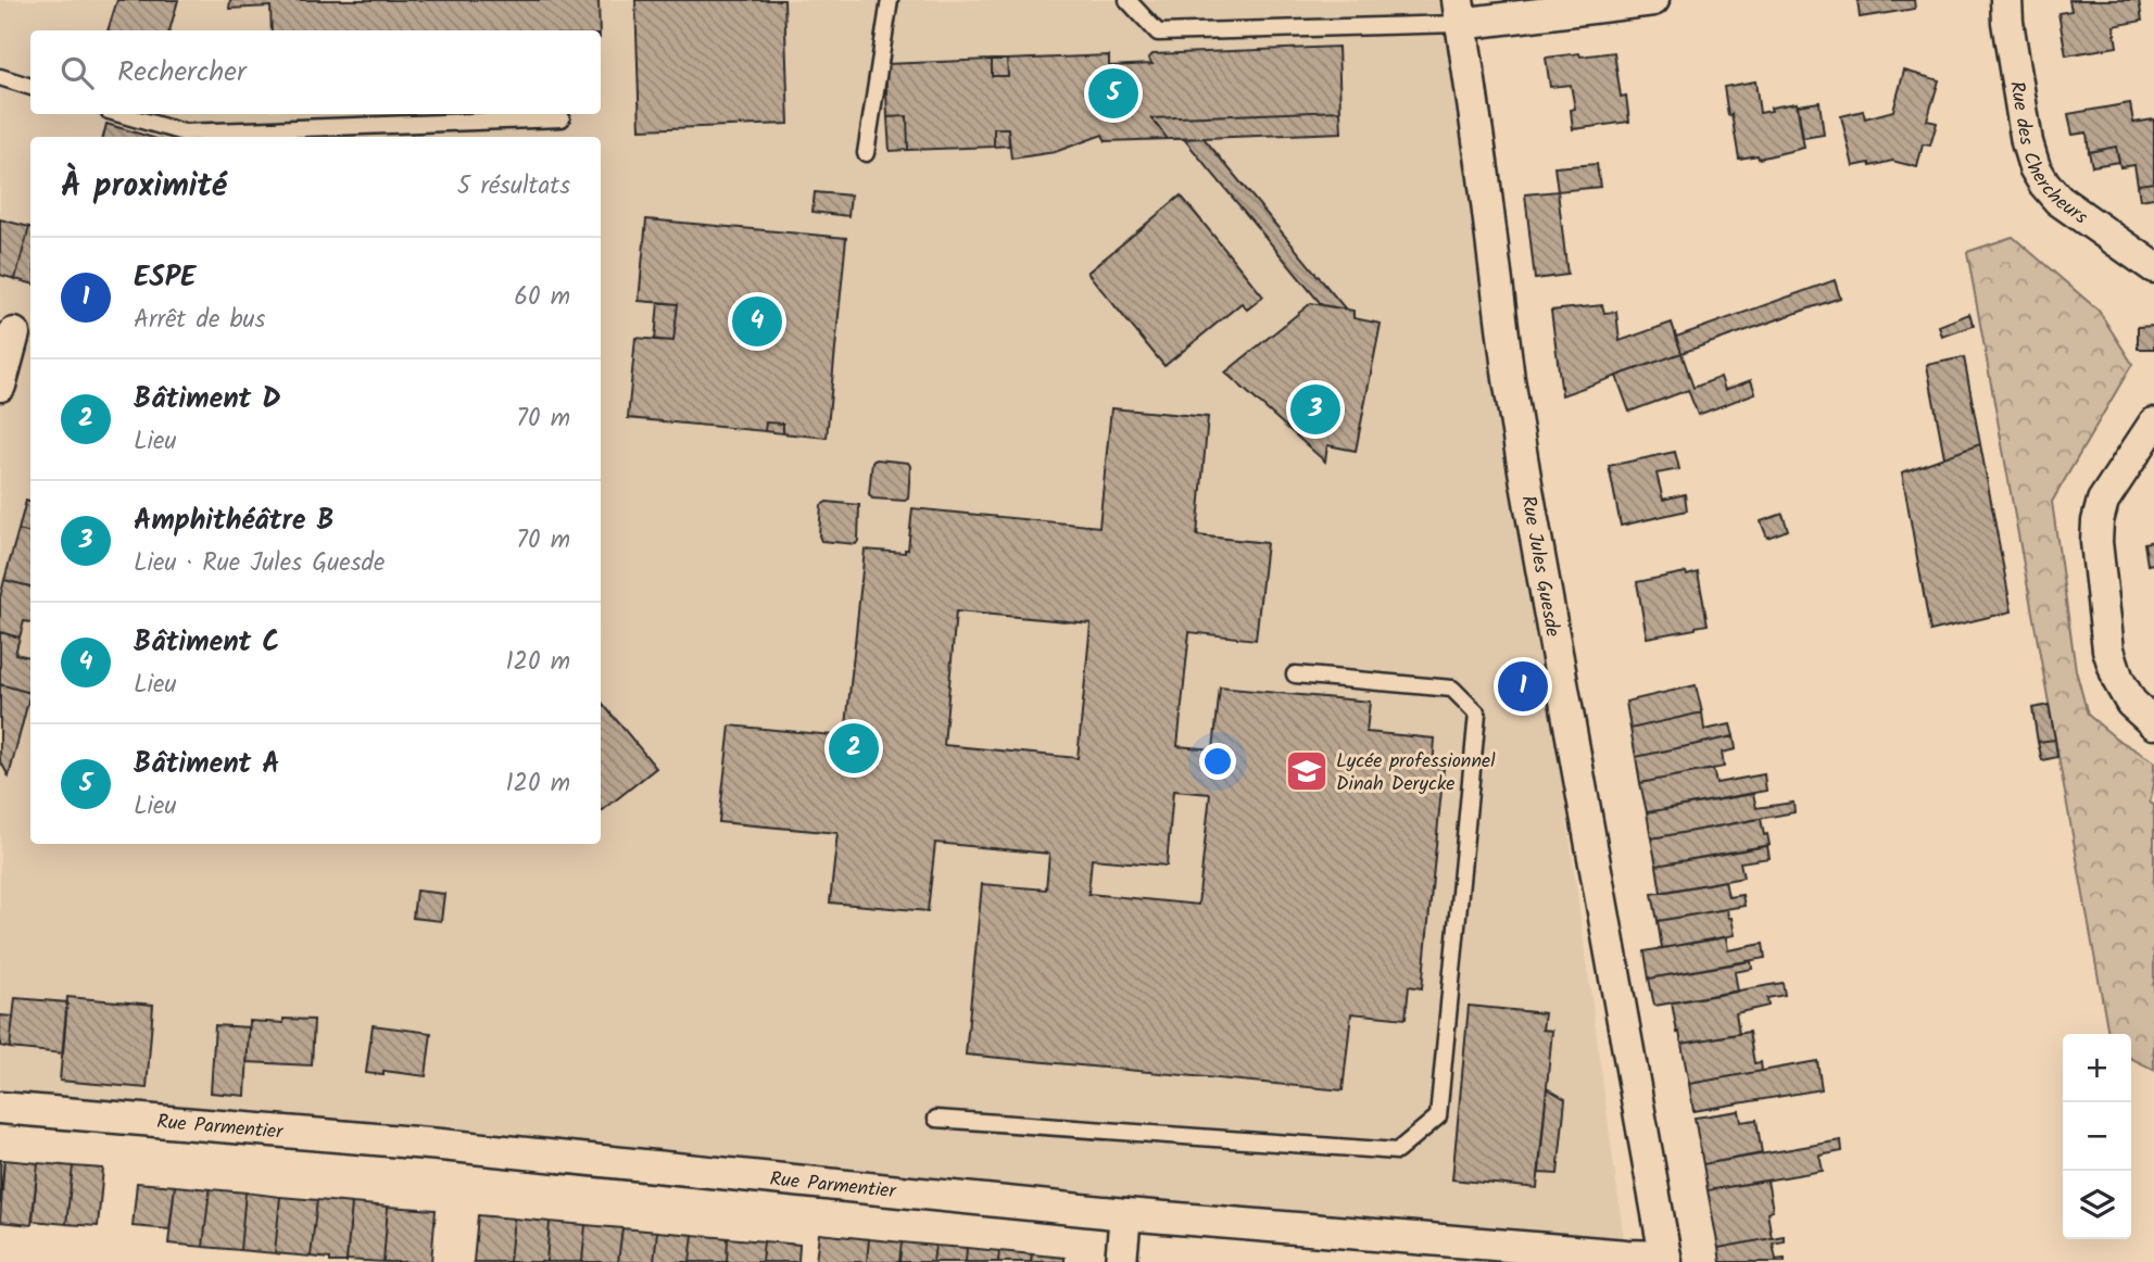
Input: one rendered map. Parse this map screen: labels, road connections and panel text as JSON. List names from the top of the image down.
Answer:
{
  "streets": {
    "street": ["Rue des Chercheurs", "Rue Jules Guesde", "Rue Parmentier"]
  },
  "crossings": [
    ["Rue Jules Guesde", "Rue Parmentier"]
  ],
  "places": {
    "school or university": ["Lycée professionnel Dinah Derycke"]
  },
  "page": {
    "search": "Rechercher",
    "pins": [
      "5",
      "4",
      "3",
      "1",
      "2"
    ],
    "heading": ["À proximité", "5 résultats"],
    "list": [
      {
        "mark": "1",
        "name": "ESPE",
        "note": "Arrêt de bus",
        "value": "60 m"
      },
      {
        "mark": "2",
        "name": "Bâtiment D",
        "note": "Lieu",
        "value": "70 m"
      },
      {
        "mark": "3",
        "name": "Amphithéâtre B",
        "note": "Lieu · Rue Jules Guesde",
        "value": "70 m"
      },
      {
        "mark": "4",
        "name": "Bâtiment C",
        "note": "Lieu",
        "value": "120 m"
      },
      {
        "mark": "5",
        "name": "Bâtiment A",
        "note": "Lieu",
        "value": "120 m"
      }
    ],
    "map_buttons": ["+", "−"]
  }
}
